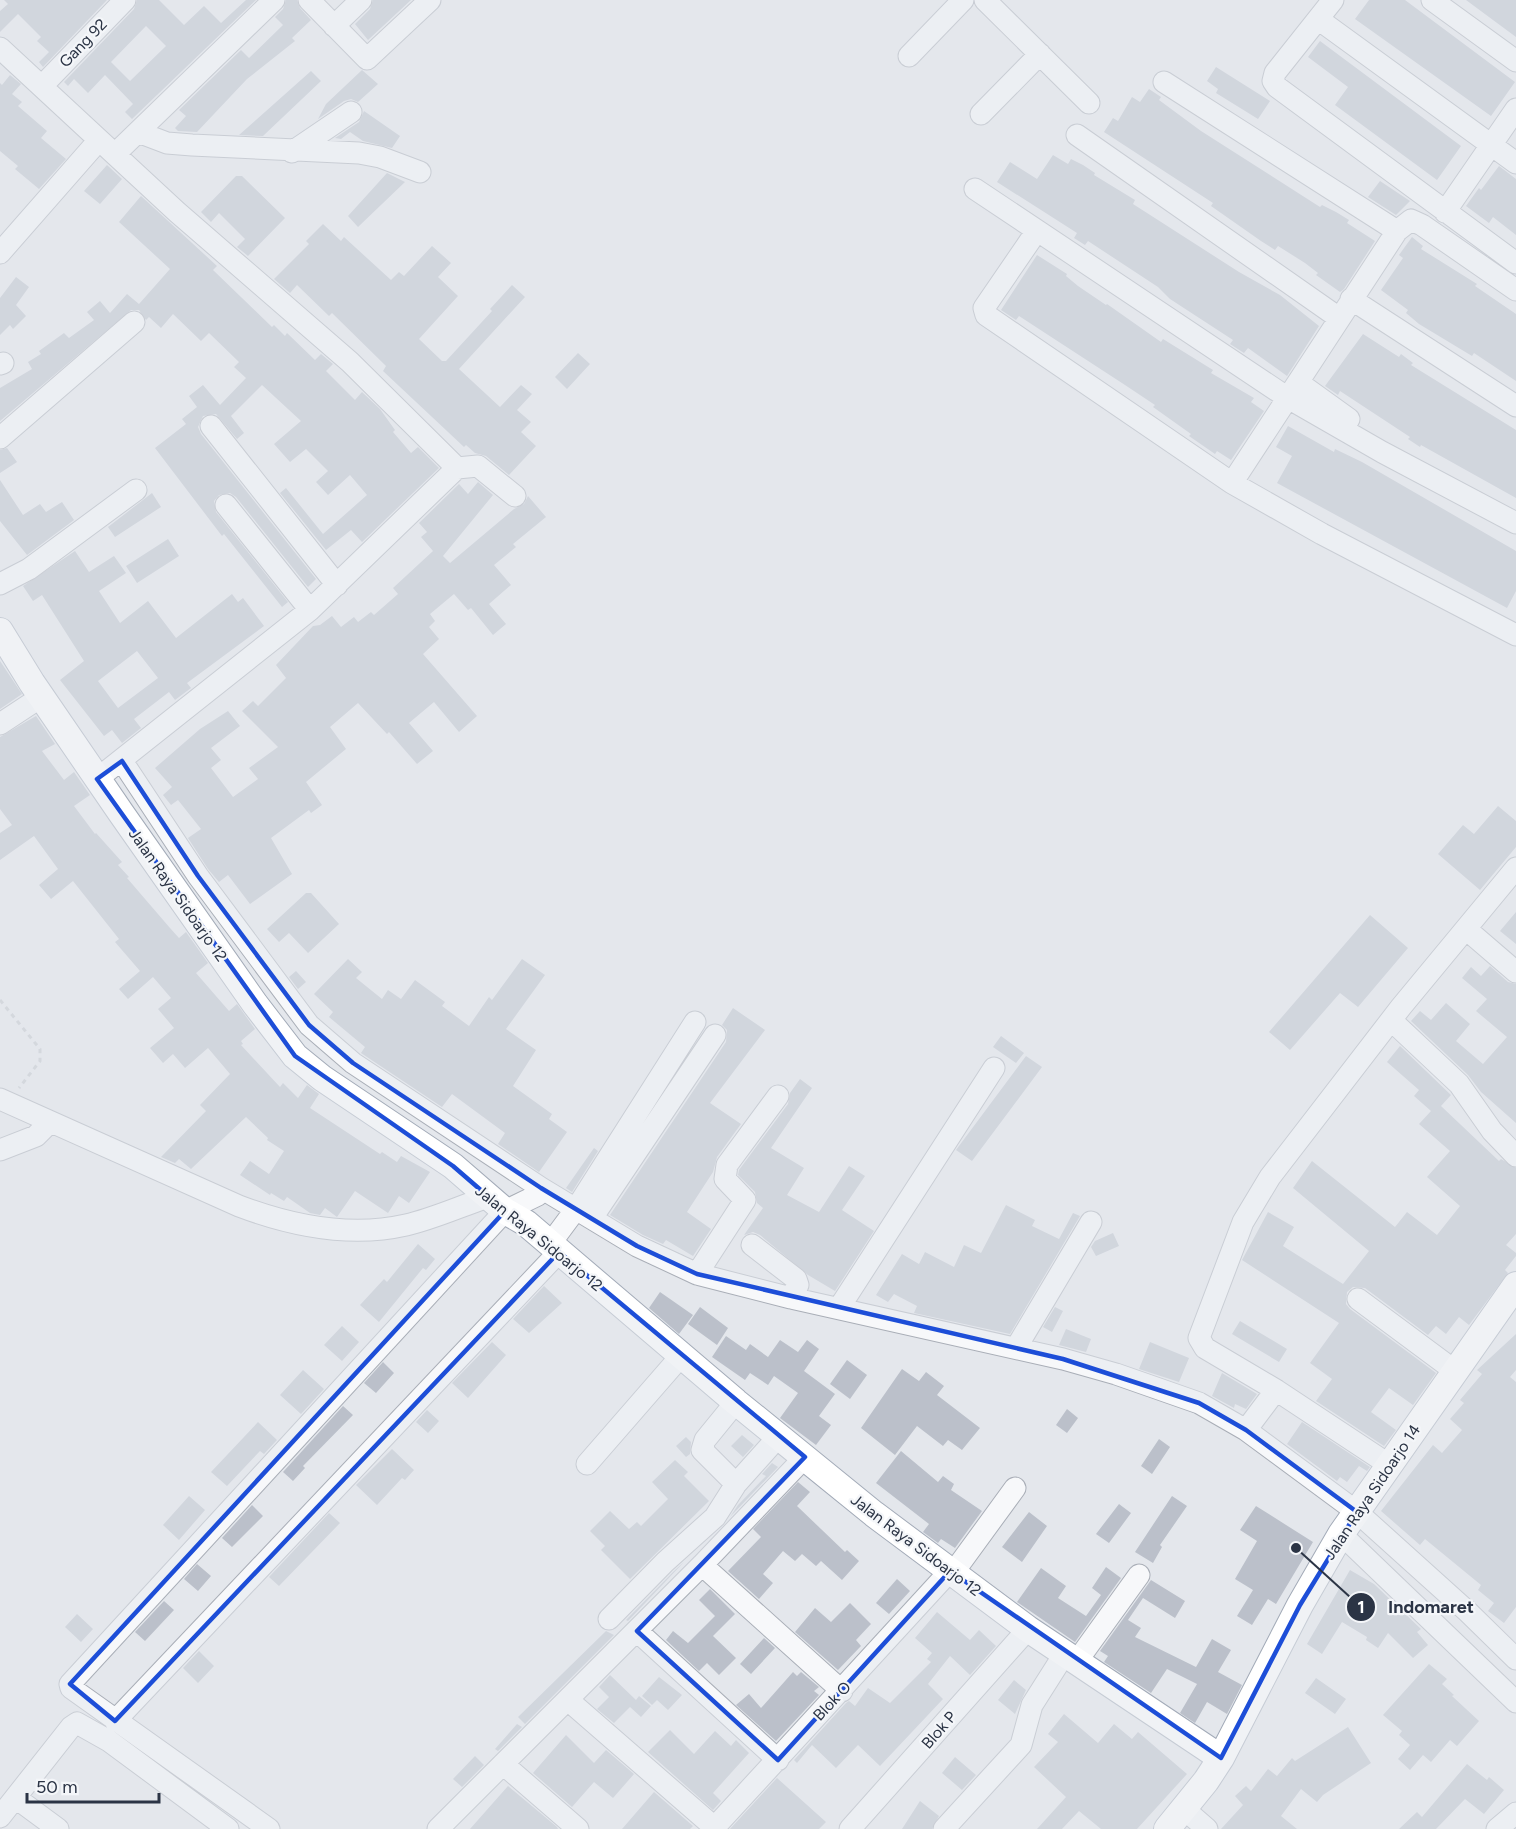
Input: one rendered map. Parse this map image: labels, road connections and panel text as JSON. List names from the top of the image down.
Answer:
{
  "streets": {
    "main road": ["Jalan Raya Sidoarjo 12", "Jalan Raya Sidoarjo 14"],
    "street": ["Gang 92", "Blok O", "Blok P"]
  },
  "crossings": [
    ["Jalan Raya Sidoarjo 12", "Jalan Raya Sidoarjo 14"],
    ["Jalan Raya Sidoarjo 12", "Blok O"],
    ["Jalan Raya Sidoarjo 12", "Blok P"]
  ],
  "places": ["Indomaret"],
  "scale_bar": "50 m"
}
